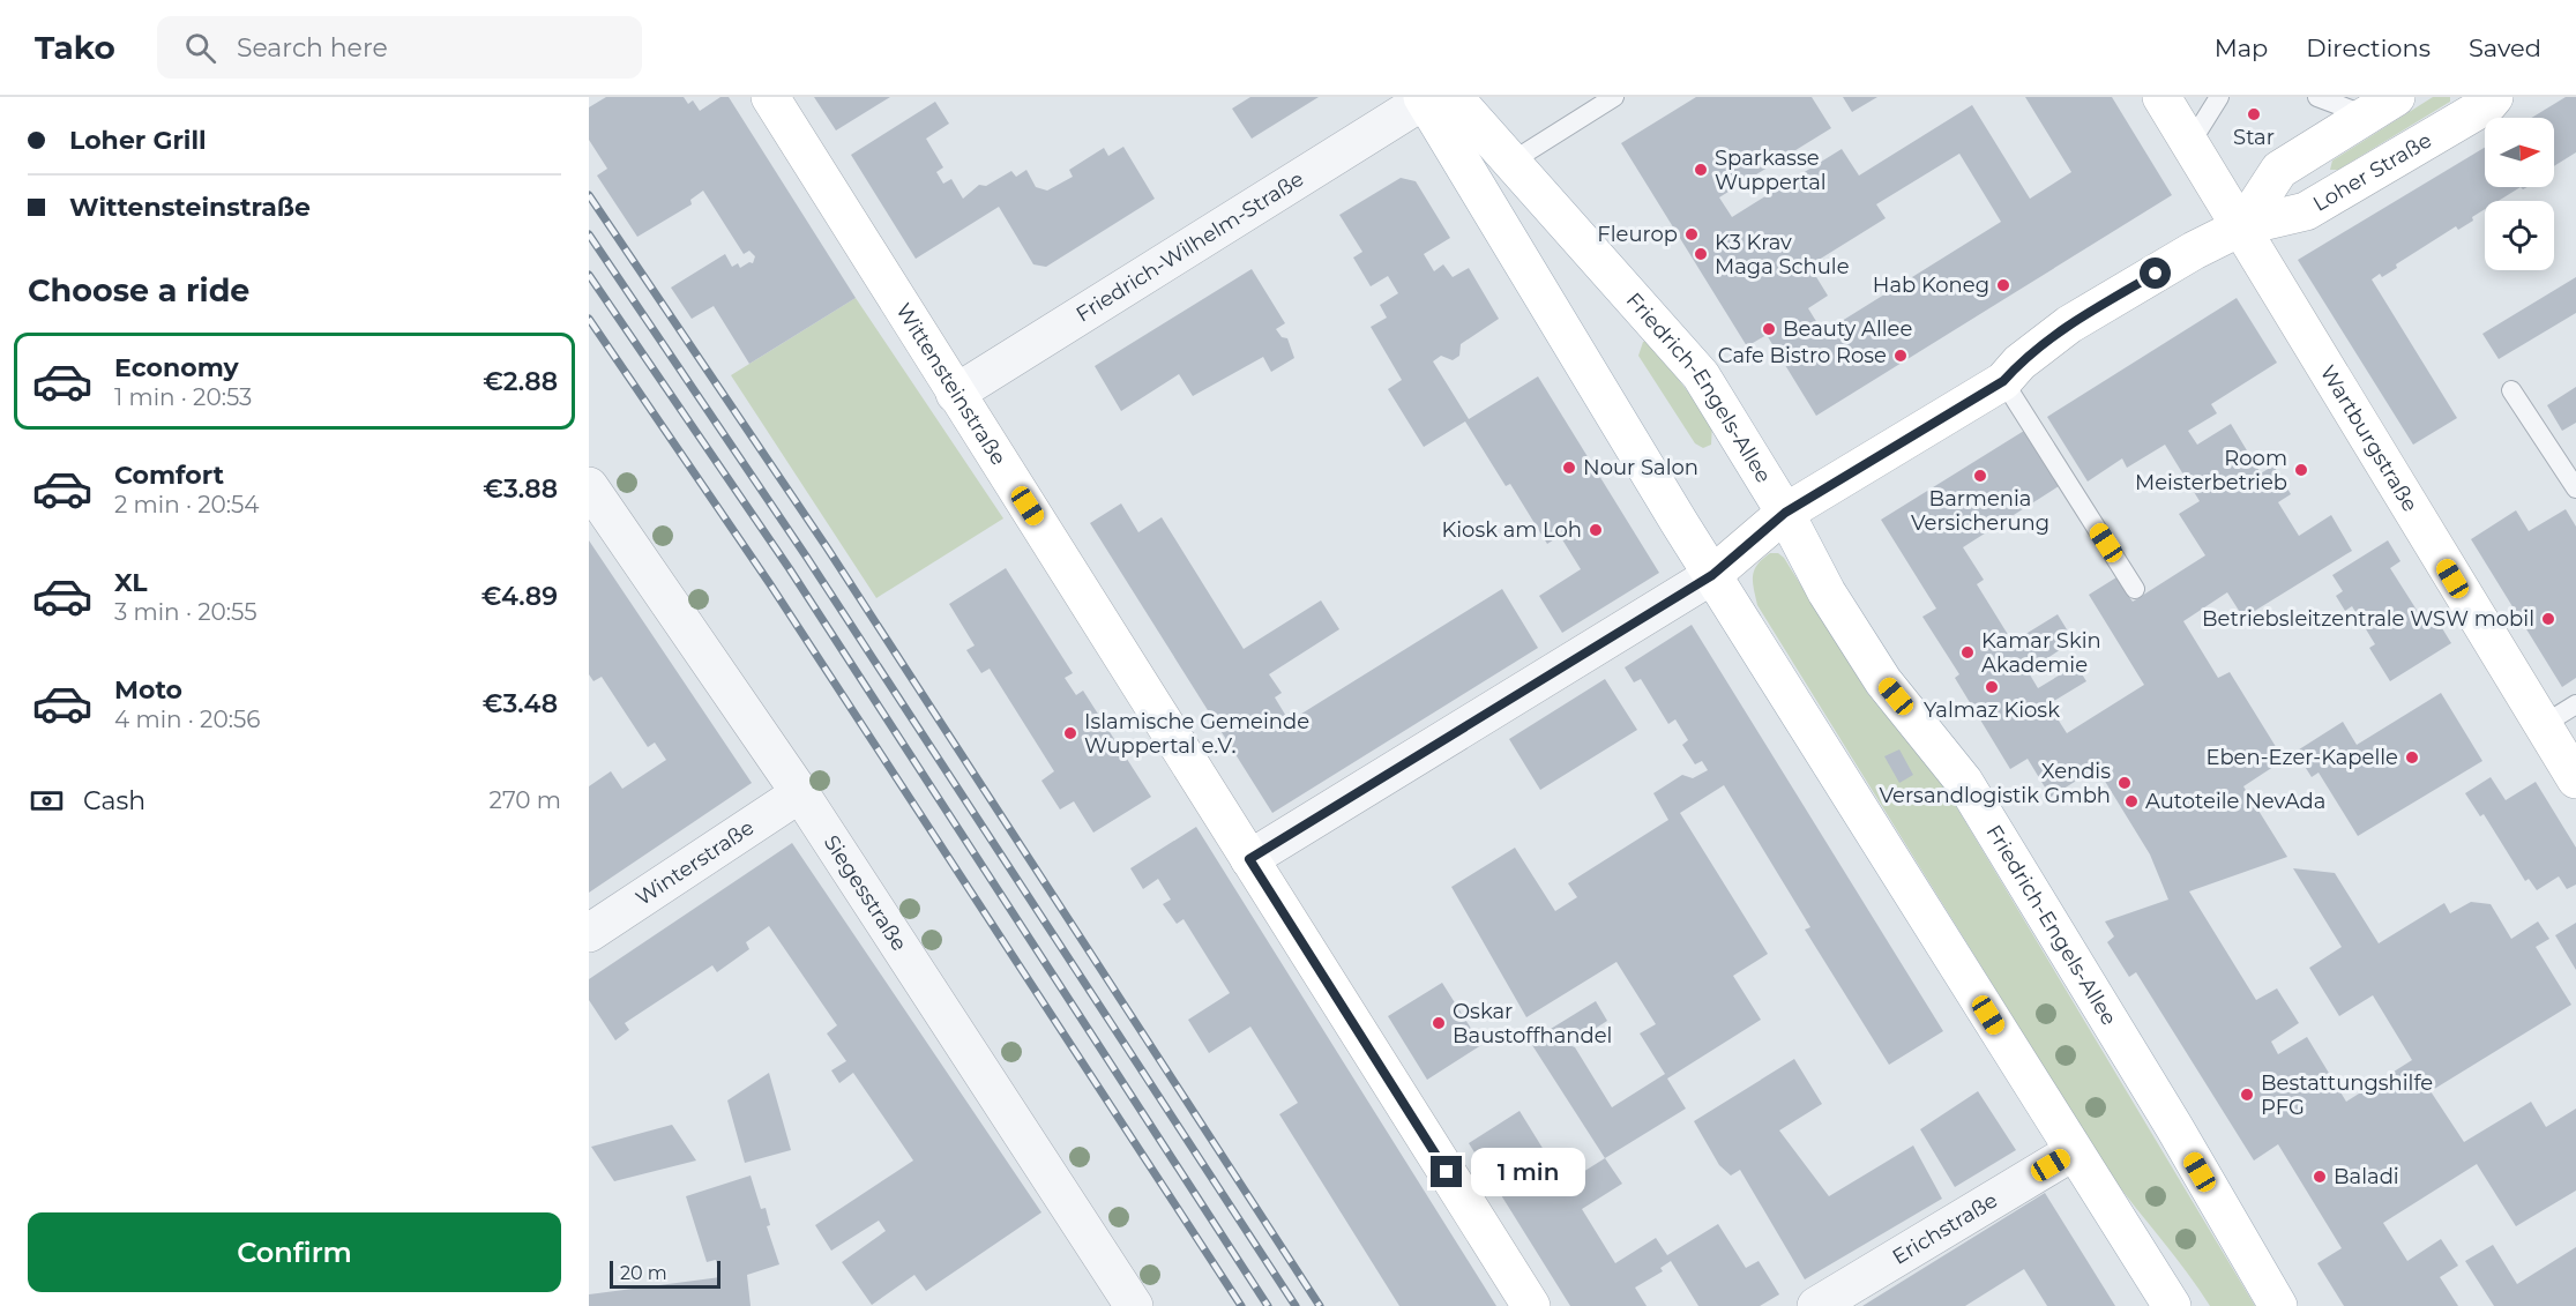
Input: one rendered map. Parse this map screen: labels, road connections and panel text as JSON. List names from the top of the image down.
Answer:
{
  "streets": {
    "main road": [
      "Loher Straße",
      "Wittensteinstraße",
      "Friedrich-Engels-Allee",
      "Wartburgstraße"
    ],
    "street": [
      "Friedrich-Wilhelm-Straße",
      "Winterstraße",
      "Siegesstraße",
      "Erichstraße"
    ]
  },
  "crossings": [
    ["Loher Straße", "Friedrich-Engels-Allee"],
    ["Loher Straße", "Wartburgstraße"],
    ["Friedrich-Wilhelm-Straße", "Wittensteinstraße"],
    ["Friedrich-Wilhelm-Straße", "Friedrich-Engels-Allee"],
    ["Winterstraße", "Siegesstraße"]
  ],
  "places": [
    "Star",
    "Sparkasse Wuppertal",
    "Fleurop",
    "K3 Krav Maga Schule",
    "Hab Koneg",
    "Beauty Allee",
    "Cafe Bistro Rose",
    "Nour Salon",
    "Room Meisterbetrieb",
    "Barmenia Versicherung",
    "Kiosk am Loh",
    "Betriebsleitzentrale WSW mobil",
    "Kamar Skin Akademie",
    "Yalmaz Kiosk",
    "Islamische Gemeinde Wuppertal e.V.",
    "Eben-Ezer-Kapelle",
    "Xendis Versandlogistik Gmbh",
    "Autoteile NevAda",
    "Oskar Baustoffhandel",
    "Bestattungshilfe PFG",
    "Baladi"
  ],
  "scale_bar": "20 m",
  "north": "right",
  "page": {
    "header": "Tako",
    "search": "Search here",
    "nav": ["Map", "Directions", "Saved"],
    "banner": ["Loher Grill", "Wittensteinstraße"],
    "heading": "Choose a ride",
    "list": [
      {
        "name": "Economy",
        "note": "1 min · 20:53",
        "value": "€2.88"
      },
      {
        "name": "Comfort",
        "note": "2 min · 20:54",
        "value": "€3.88"
      },
      {
        "name": "XL",
        "note": "3 min · 20:55",
        "value": "€4.89"
      },
      {
        "name": "Moto",
        "note": "4 min · 20:56",
        "value": "€3.48"
      }
    ],
    "pay": ["Cash", "270 m"],
    "bubble": "1 min",
    "buttons": "Confirm",
    "scale": "20 m"
  }
}
